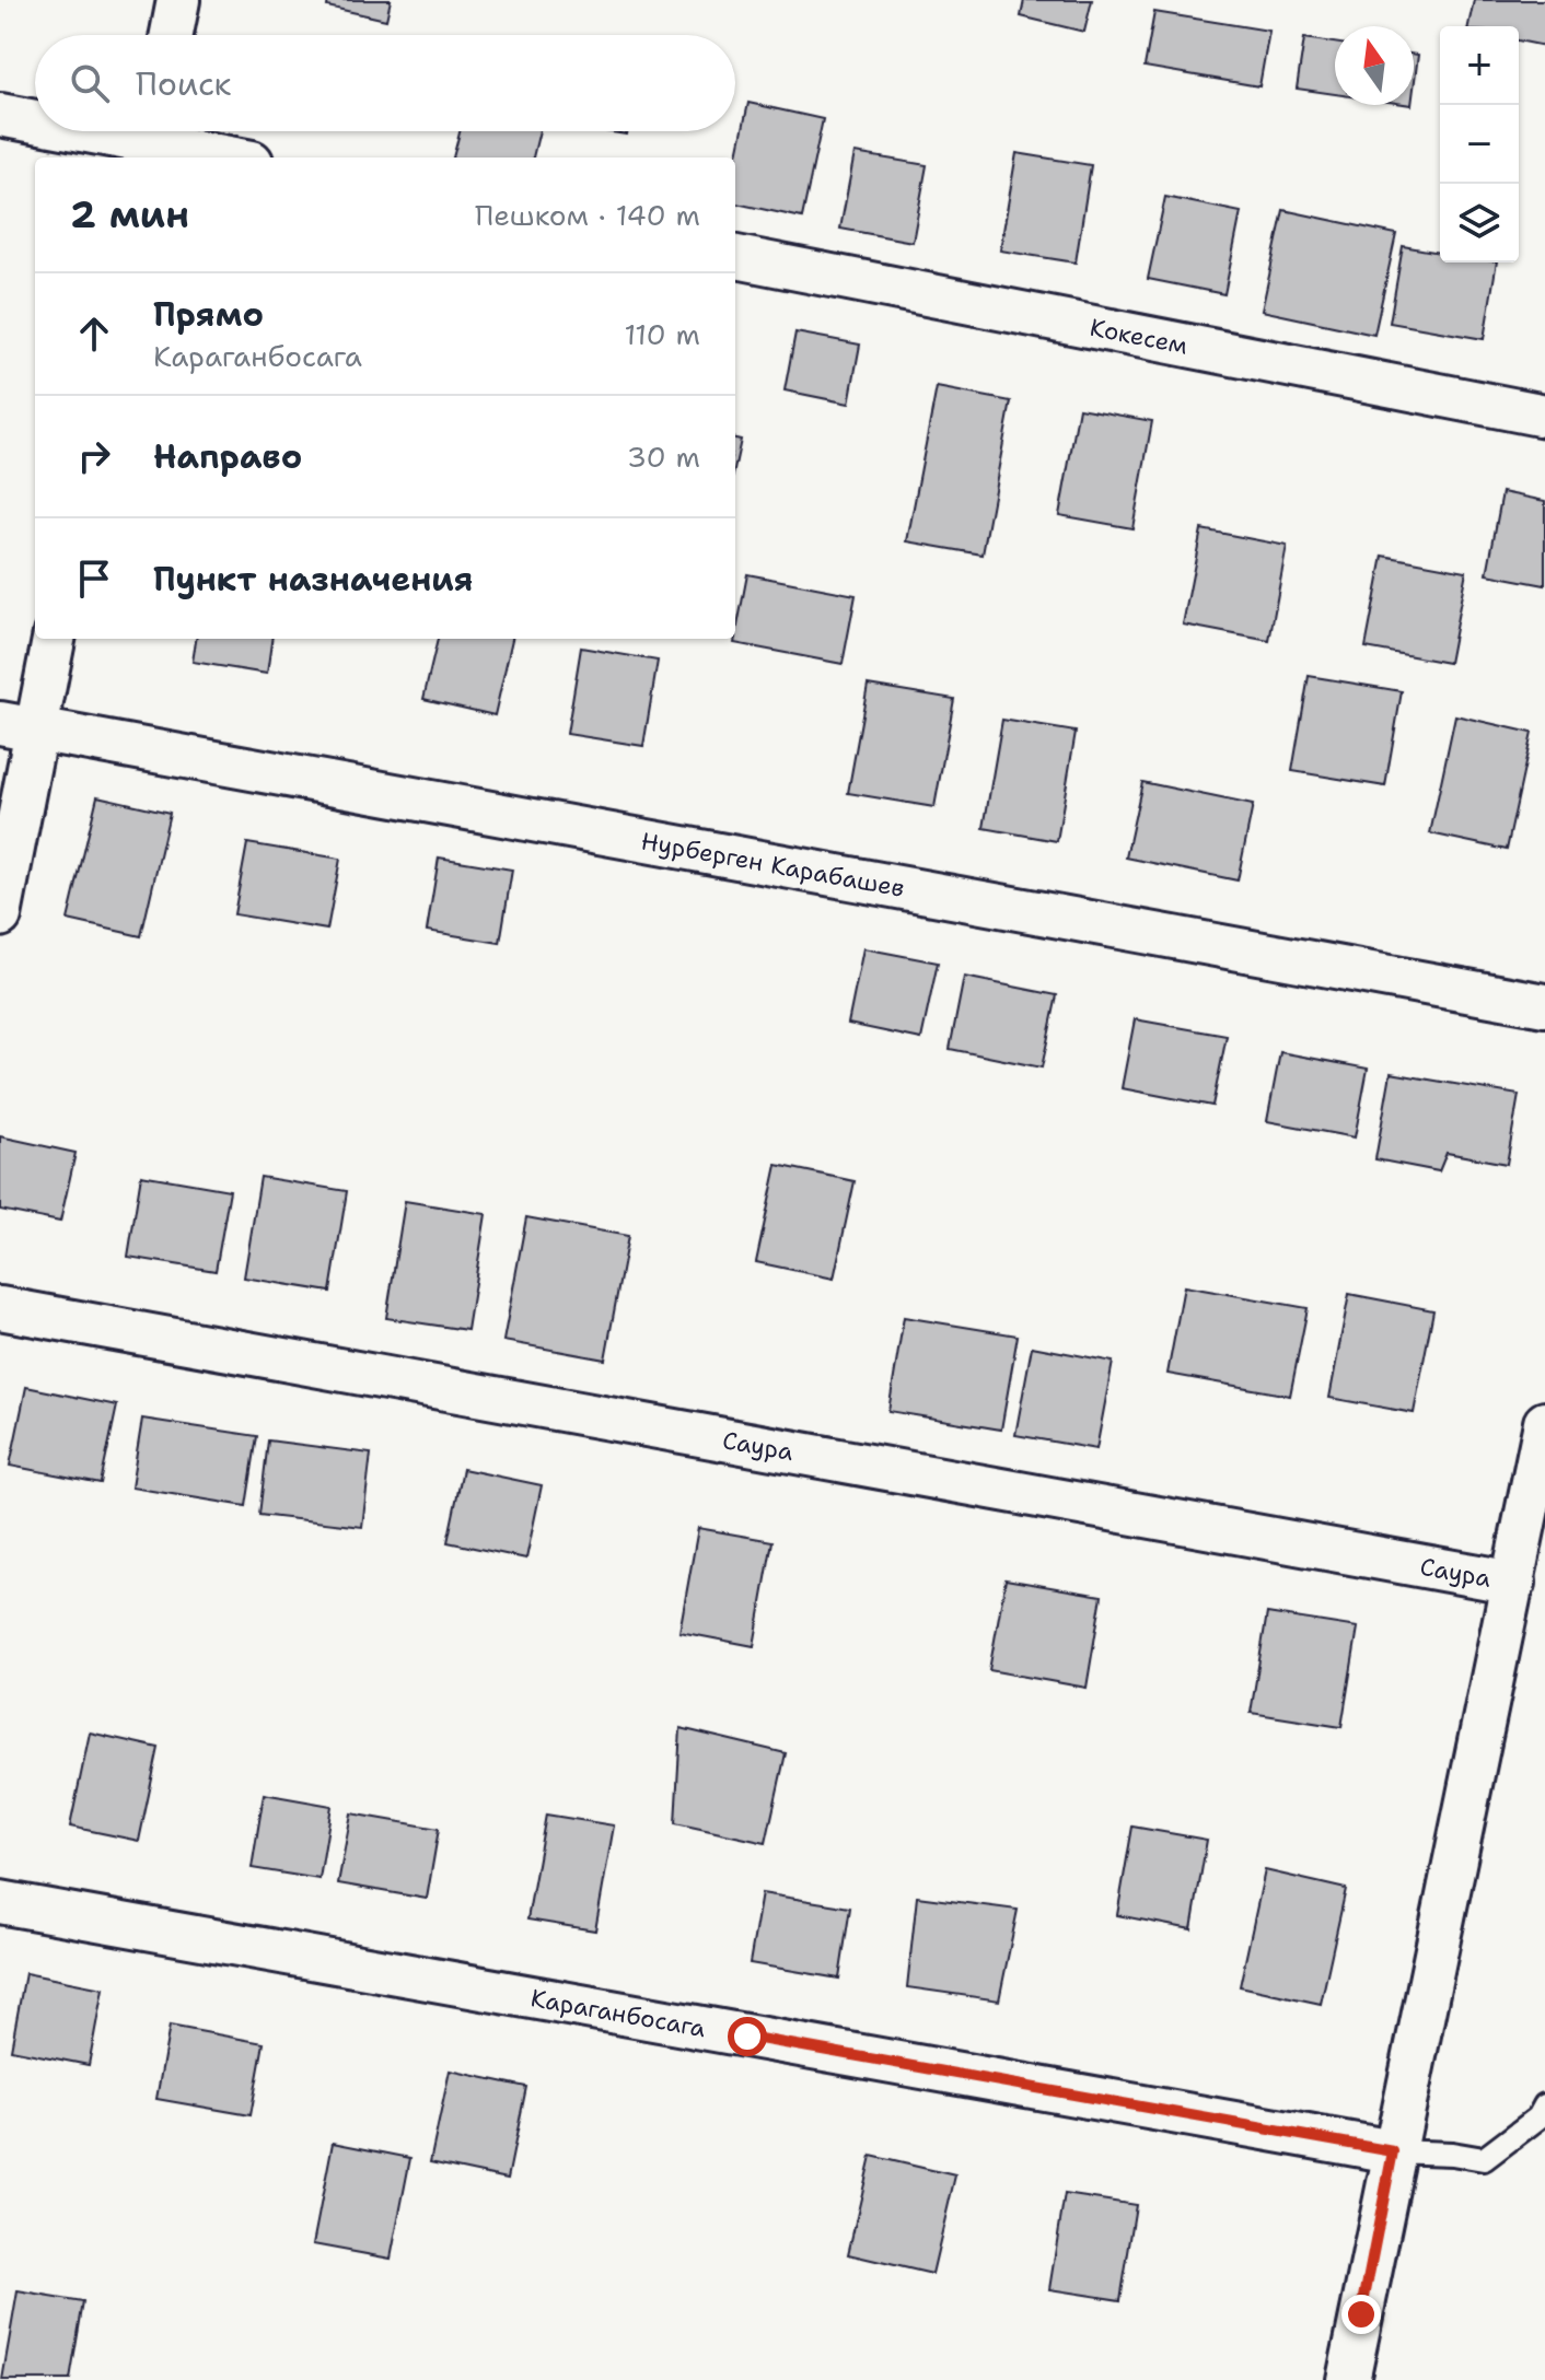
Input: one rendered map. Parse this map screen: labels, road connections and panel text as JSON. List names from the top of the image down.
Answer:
{
  "streets": {
    "street": [
      "Кокесем",
      "Нурберген Карабашев",
      "Саура",
      "Караганбосага"
    ]
  },
  "north": "top",
  "page": {
    "map_buttons": ["+", "−"],
    "search": "Поиск",
    "heading": ["2 мин", "Пешком · 140 m"],
    "list": [
      ["Прямо", "Караганбосага", "110 m"],
      ["Направо", "30 m"],
      "Пункт назначения"
    ]
  }
}
